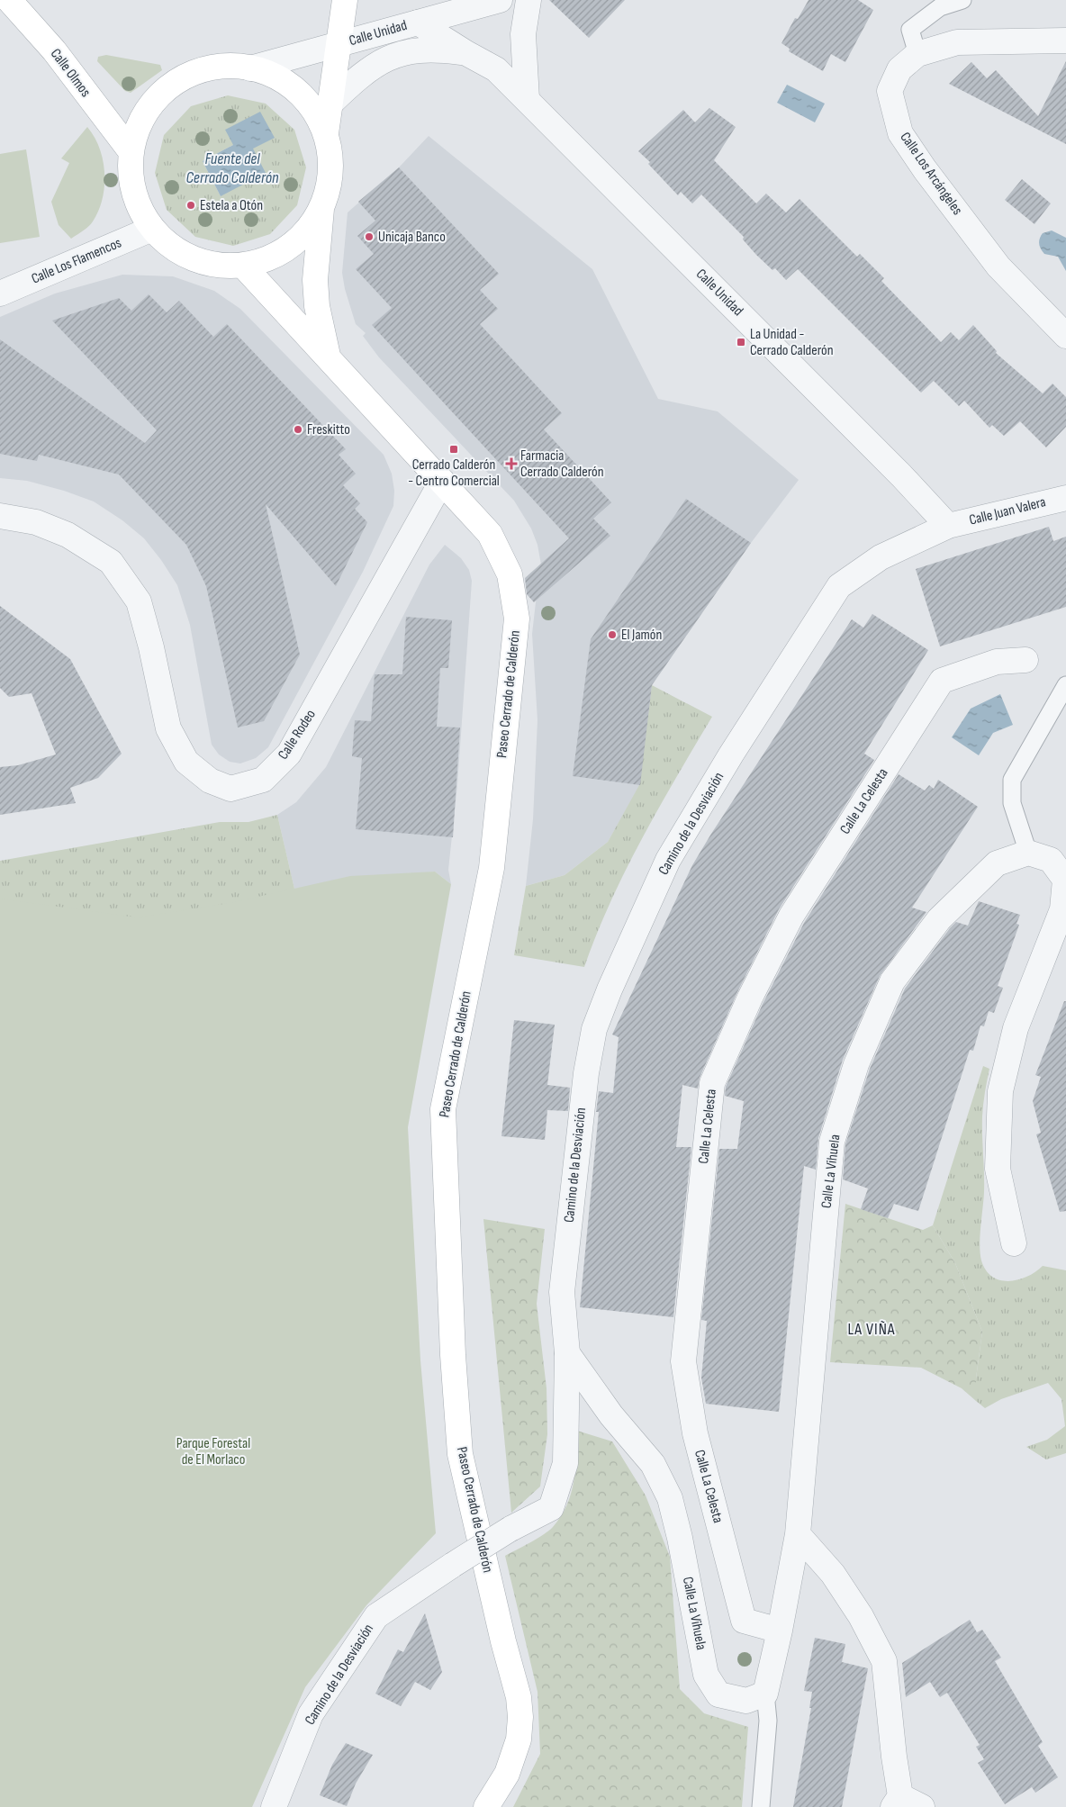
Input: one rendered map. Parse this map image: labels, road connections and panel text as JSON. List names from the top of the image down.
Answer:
{
  "streets": {
    "main road": ["Calle Olmos", "Paseo Cerrado de Calderón"],
    "street": [
      "Calle Unidad",
      "Calle Los Arcángeles",
      "Calle Los Flamencos",
      "Calle Juan Valera",
      "Calle Rodeo",
      "Calle La Celesta",
      "Camino de la Desviación",
      "Calle La Vihuela"
    ]
  },
  "crossings": [
    ["Calle Unidad", "Calle Juan Valera"],
    ["Calle Unidad", "Camino de la Desviación"],
    ["Calle Juan Valera", "Camino de la Desviación"],
    ["Paseo Cerrado de Calderón", "Calle Rodeo"],
    ["Calle La Celesta", "Calle La Vihuela"],
    ["Camino de la Desviación", "Calle La Vihuela"]
  ],
  "districts": ["LA VIÑA"],
  "water": ["Fuente del Cerrado Calderón"],
  "parks": ["Parque Forestal de El Morlaco"],
  "places": {
    "other": [
      "Estela a Otón",
      "Unicaja Banco",
      "Freskitto",
      "El Jamón"
    ],
    "transit": ["La Unidad - Cerrado Calderón", "Cerrado Calderón - Centro Comercial"],
    "health": ["Farmacia Cerrado Calderón"]
  }
}
